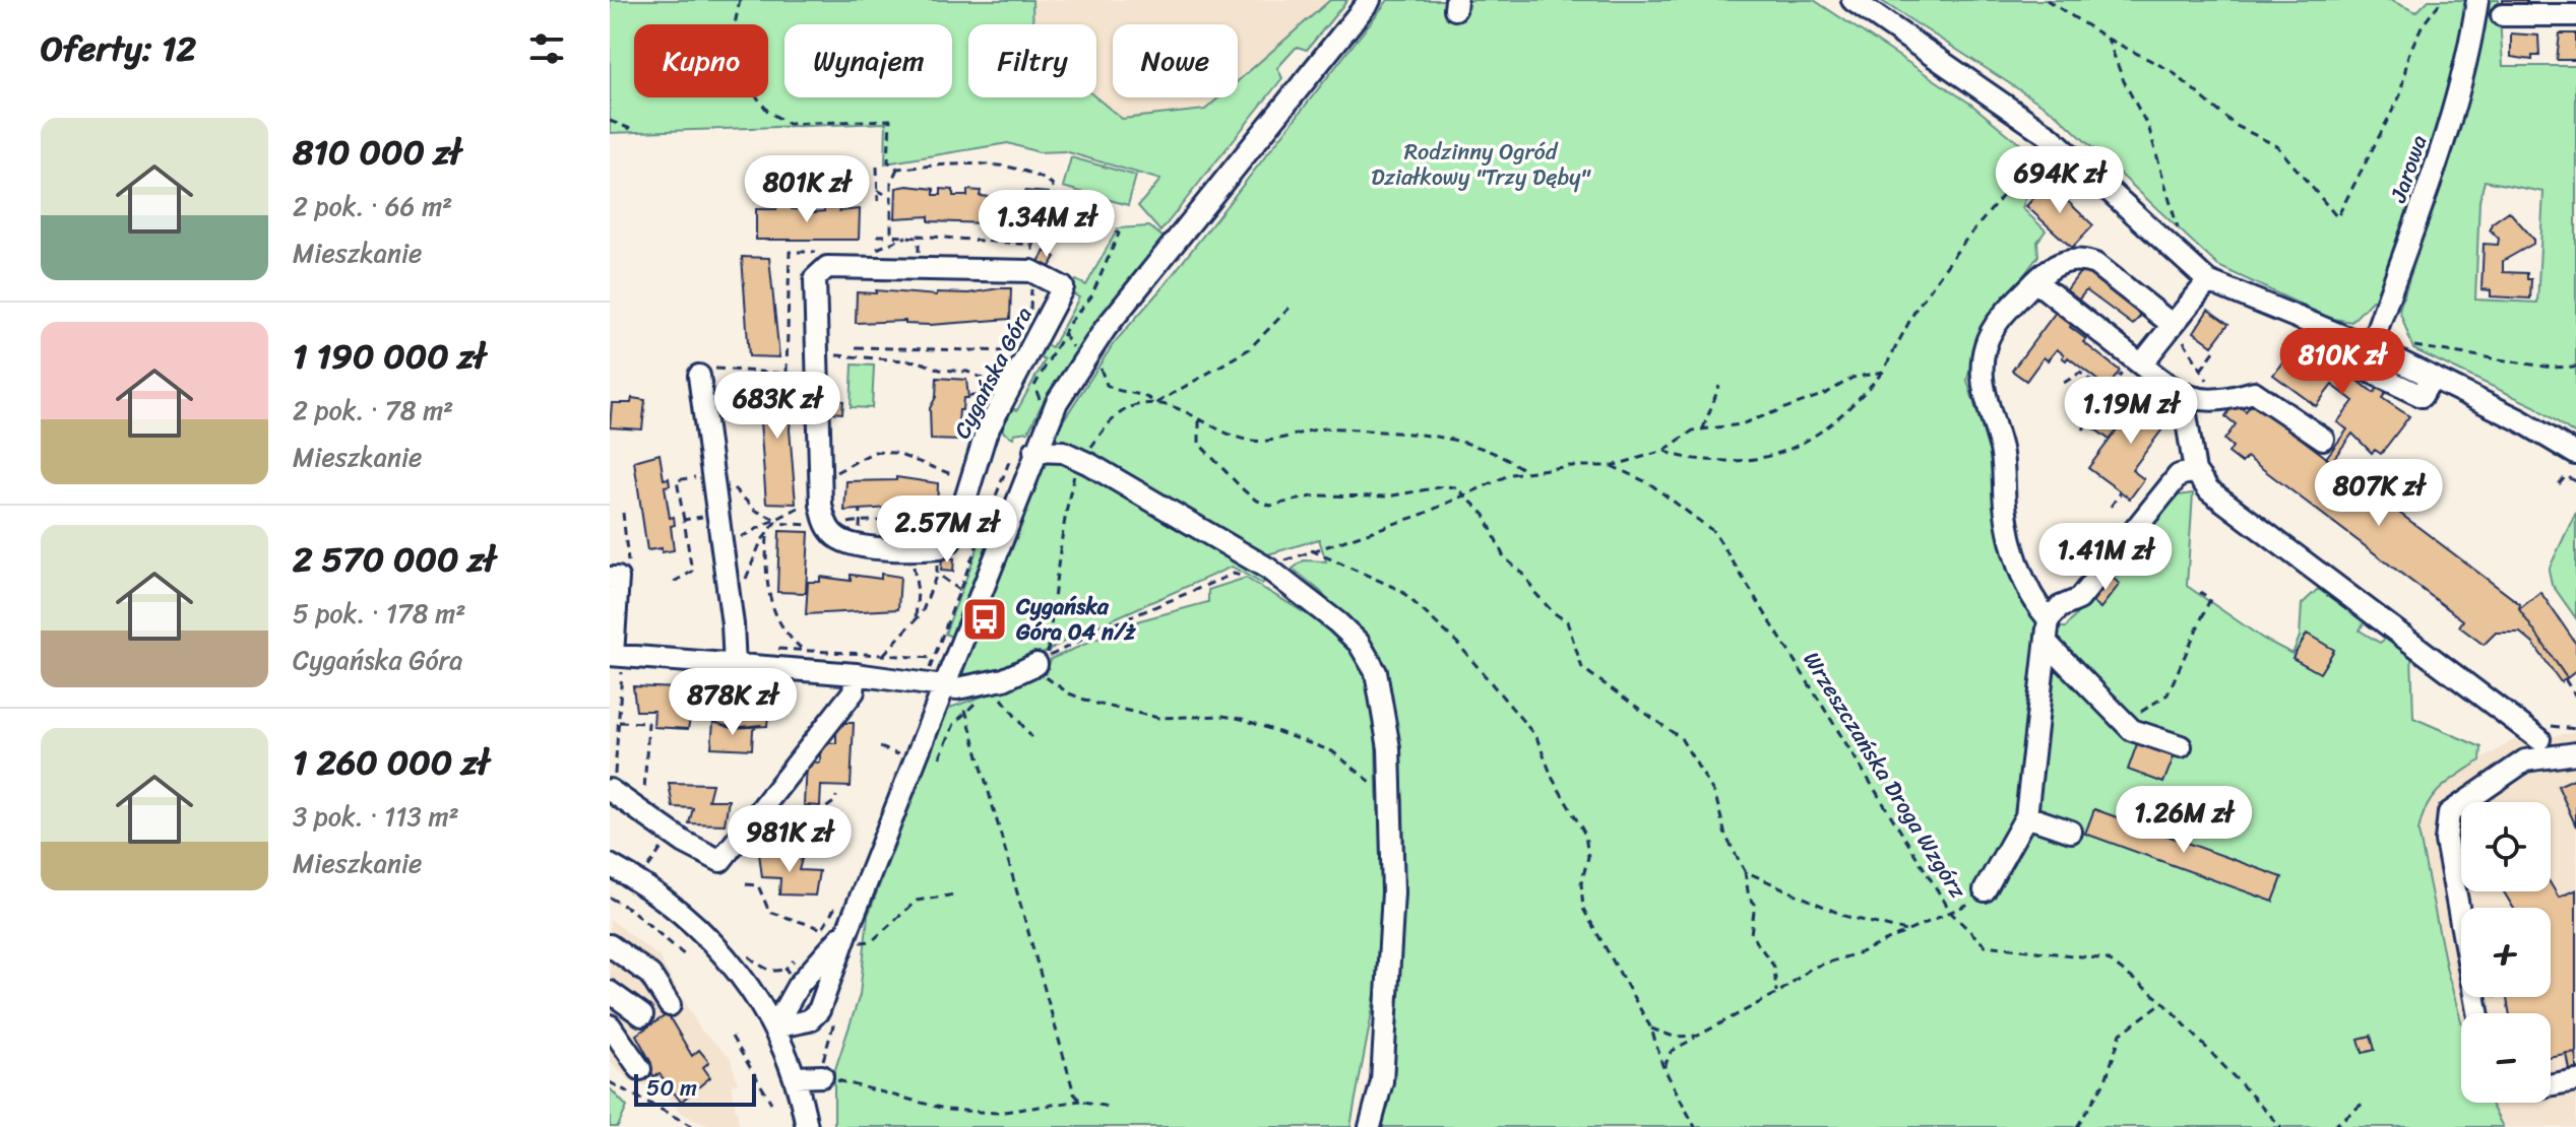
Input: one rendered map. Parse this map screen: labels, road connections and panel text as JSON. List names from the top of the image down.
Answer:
{
  "streets": {
    "street": ["Jarowa", "Cygańska Góra"],
    "path": ["Wrzeszczańska Droga Wzgórz"]
  },
  "parks": ["Rodzinny Ogród Działkowy \"Trzy Dęby\""],
  "places": {
    "bus stop": ["Cygańska Góra 04 n/ż"]
  },
  "scale_bar": "50 m",
  "page": {
    "heading": "Oferty: 12",
    "chip": [
      "Kupno",
      "Wynajem",
      "Filtry",
      "Nowe"
    ],
    "list": [
      {
        "name": "810 000 zł",
        "note": "2 pok. · 66 m² · Mieszkanie"
      },
      {
        "name": "1 190 000 zł",
        "note": "2 pok. · 78 m² · Mieszkanie"
      },
      {
        "name": "2 570 000 zł",
        "note": "5 pok. · 178 m² · Cygańska Góra"
      },
      {
        "name": "1 260 000 zł",
        "note": "3 pok. · 113 m² · Mieszkanie"
      }
    ],
    "price": [
      "694K zł",
      "801K zł",
      "1.34M zł",
      "810K zł",
      "683K zł",
      "1.19M zł",
      "807K zł",
      "2.57M zł",
      "1.41M zł",
      "878K zł",
      "1.26M zł",
      "981K zł"
    ],
    "map_buttons": ["+", "−"],
    "scale": "50 m"
  }
}
